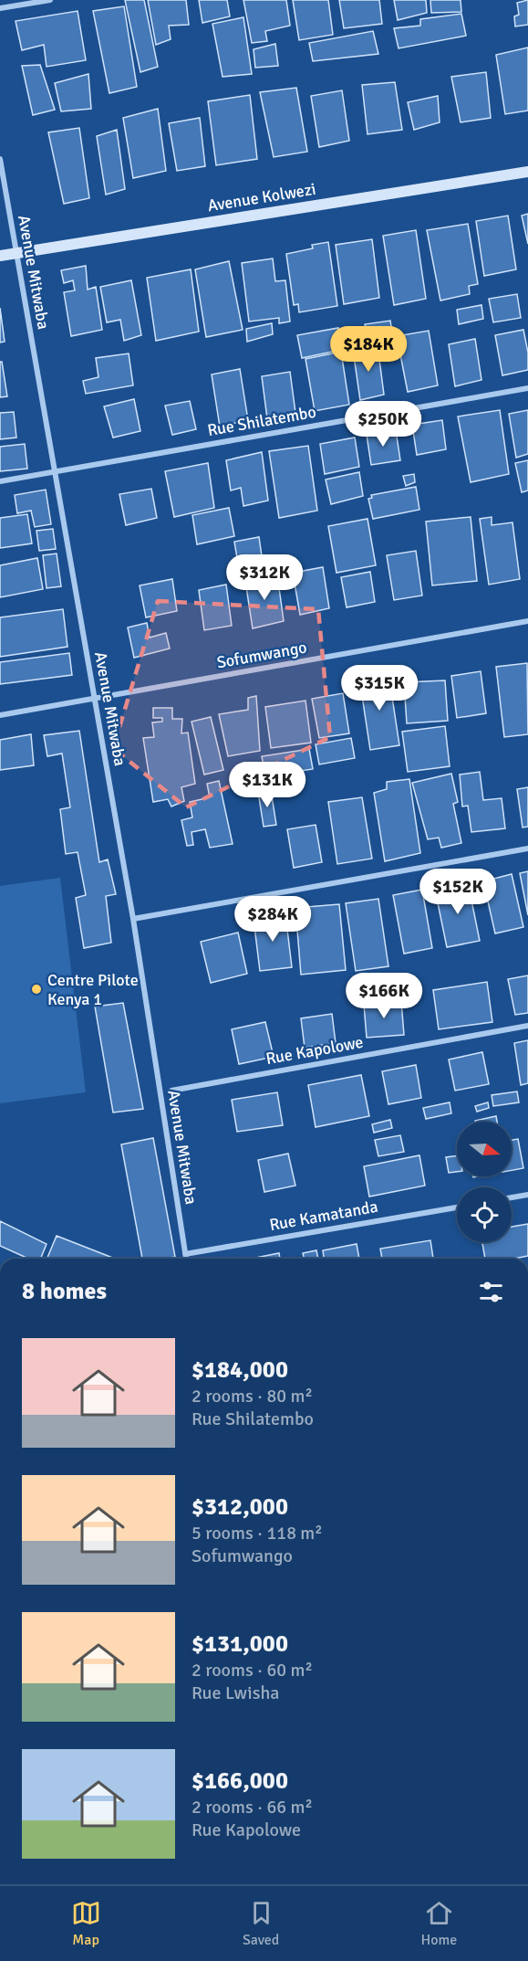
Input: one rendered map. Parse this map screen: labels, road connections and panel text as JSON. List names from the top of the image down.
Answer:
{
  "streets": {
    "street": [
      "Avenue Kolwezi",
      "Avenue Mitwaba",
      "Rue Shilatembo",
      "Sofumwango",
      "Rue Kapolowe",
      "Rue Kamatanda"
    ]
  },
  "crossings": [
    ["Avenue Kolwezi", "Avenue Mitwaba"],
    ["Avenue Mitwaba", "Rue Shilatembo"],
    ["Avenue Mitwaba", "Sofumwango"],
    ["Avenue Mitwaba", "Rue Kamatanda"]
  ],
  "places": ["Centre Pilote Kenya 1"],
  "north": "right",
  "page": {
    "price": [
      "$184K",
      "$250K",
      "$312K",
      "$315K",
      "$131K",
      "$152K",
      "$284K",
      "$166K"
    ],
    "heading": "8 homes",
    "list": [
      {
        "name": "$184,000",
        "note": "2 rooms · 80 m² · Rue Shilatembo"
      },
      {
        "name": "$312,000",
        "note": "5 rooms · 118 m² · Sofumwango"
      },
      {
        "name": "$131,000",
        "note": "2 rooms · 60 m² · Rue Lwisha"
      },
      {
        "name": "$166,000",
        "note": "2 rooms · 66 m² · Rue Kapolowe"
      }
    ],
    "tabs": ["Map", "Saved", "Home"]
  }
}
